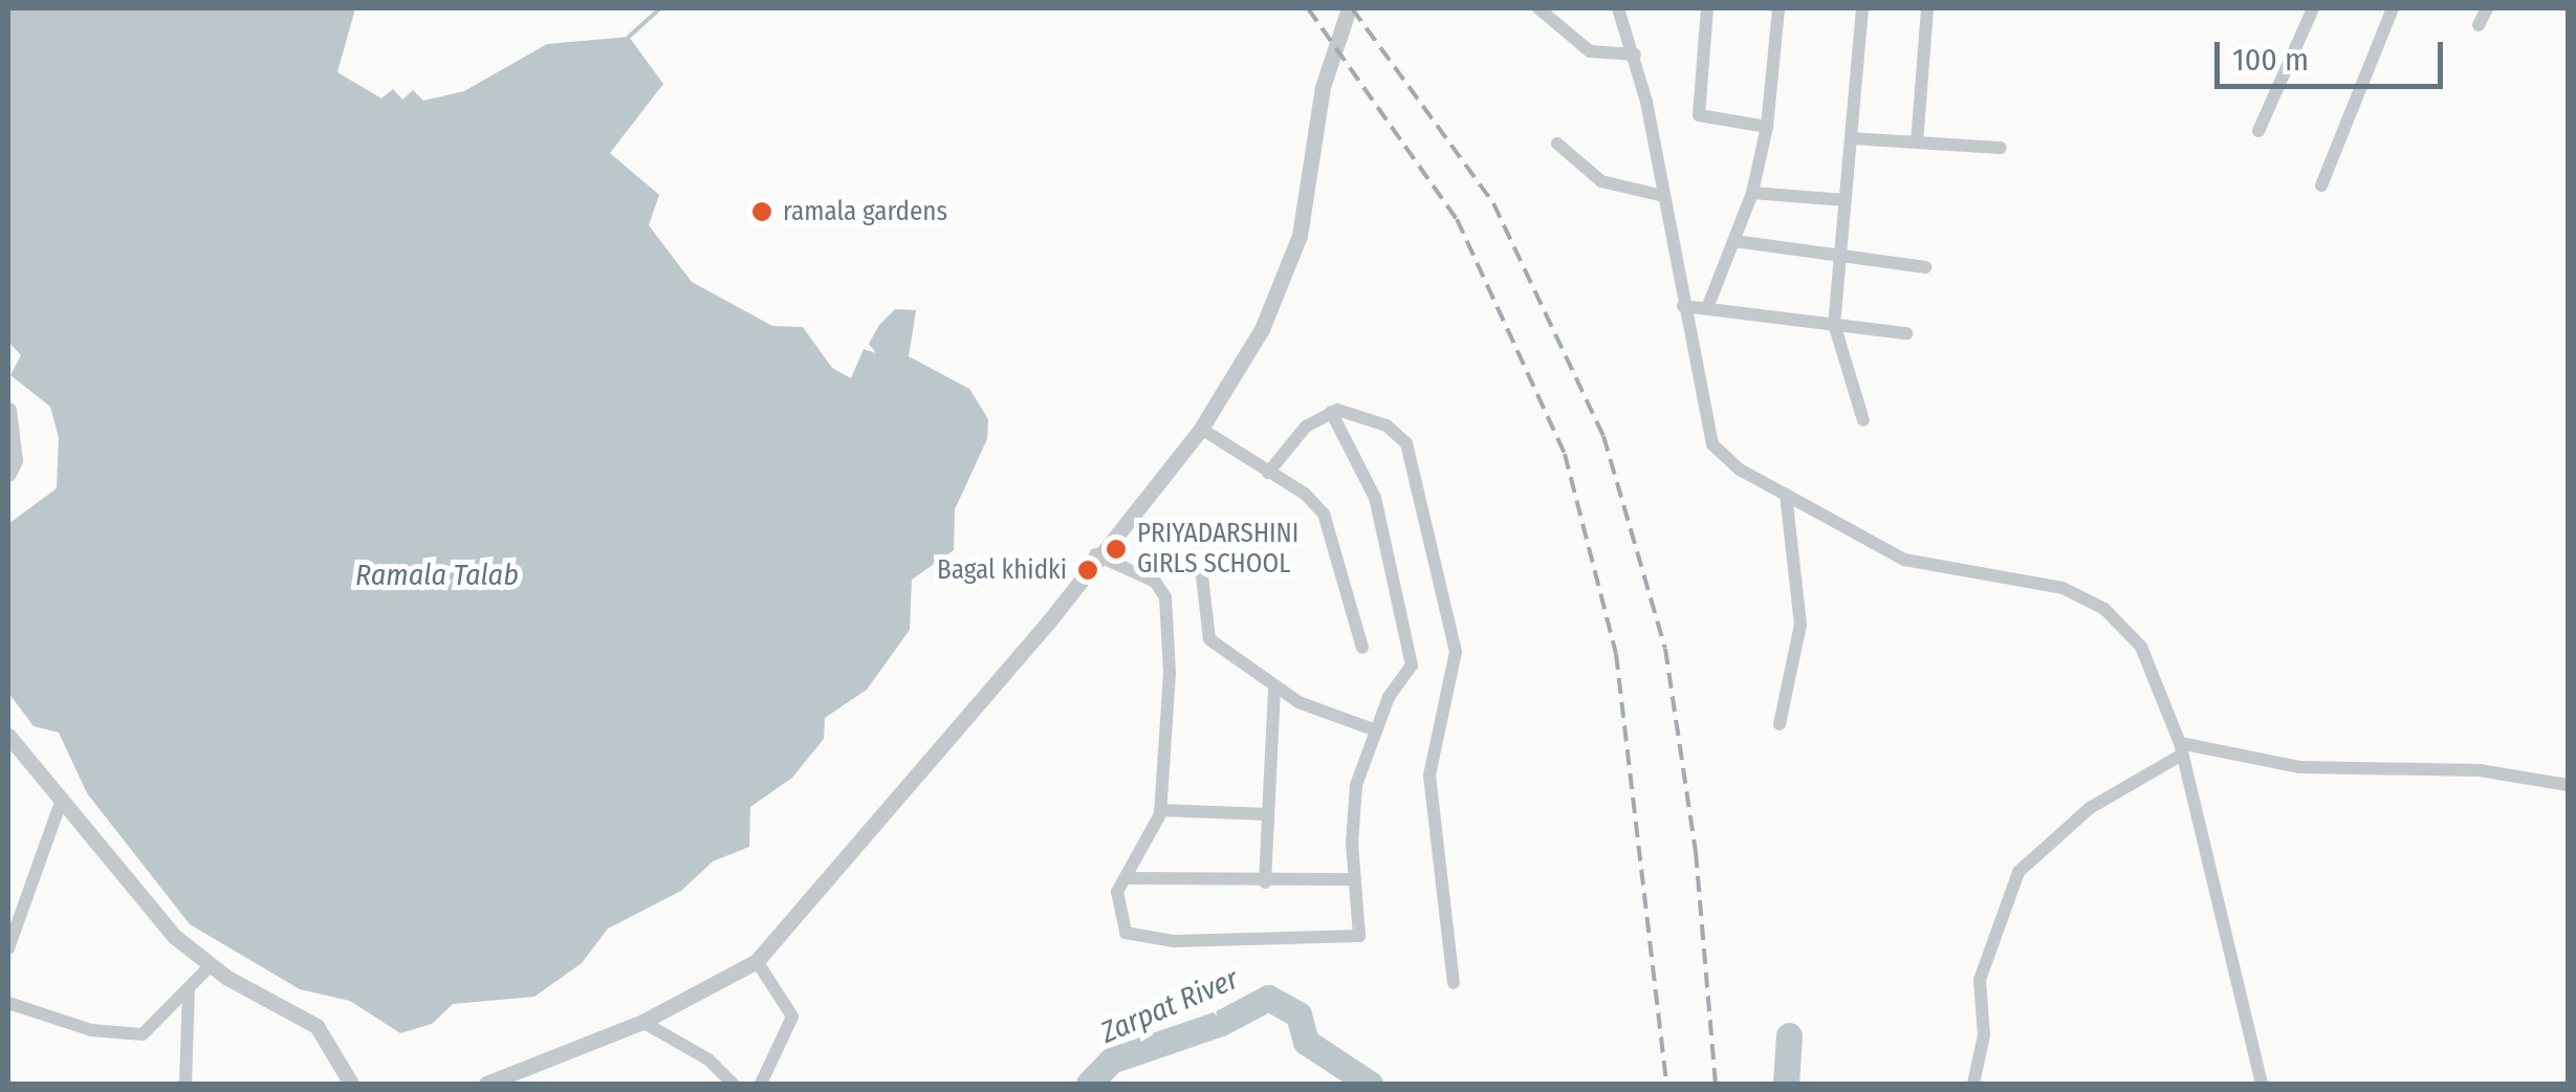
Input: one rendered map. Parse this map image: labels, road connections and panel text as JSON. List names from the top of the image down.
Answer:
{
  "water": ["Ramala Talab", "Zarpat River"],
  "places": ["ramala gardens", "PRIYADARSHINI GIRLS SCHOOL", "Bagal khidki"],
  "scale_bar": "100 m"
}
